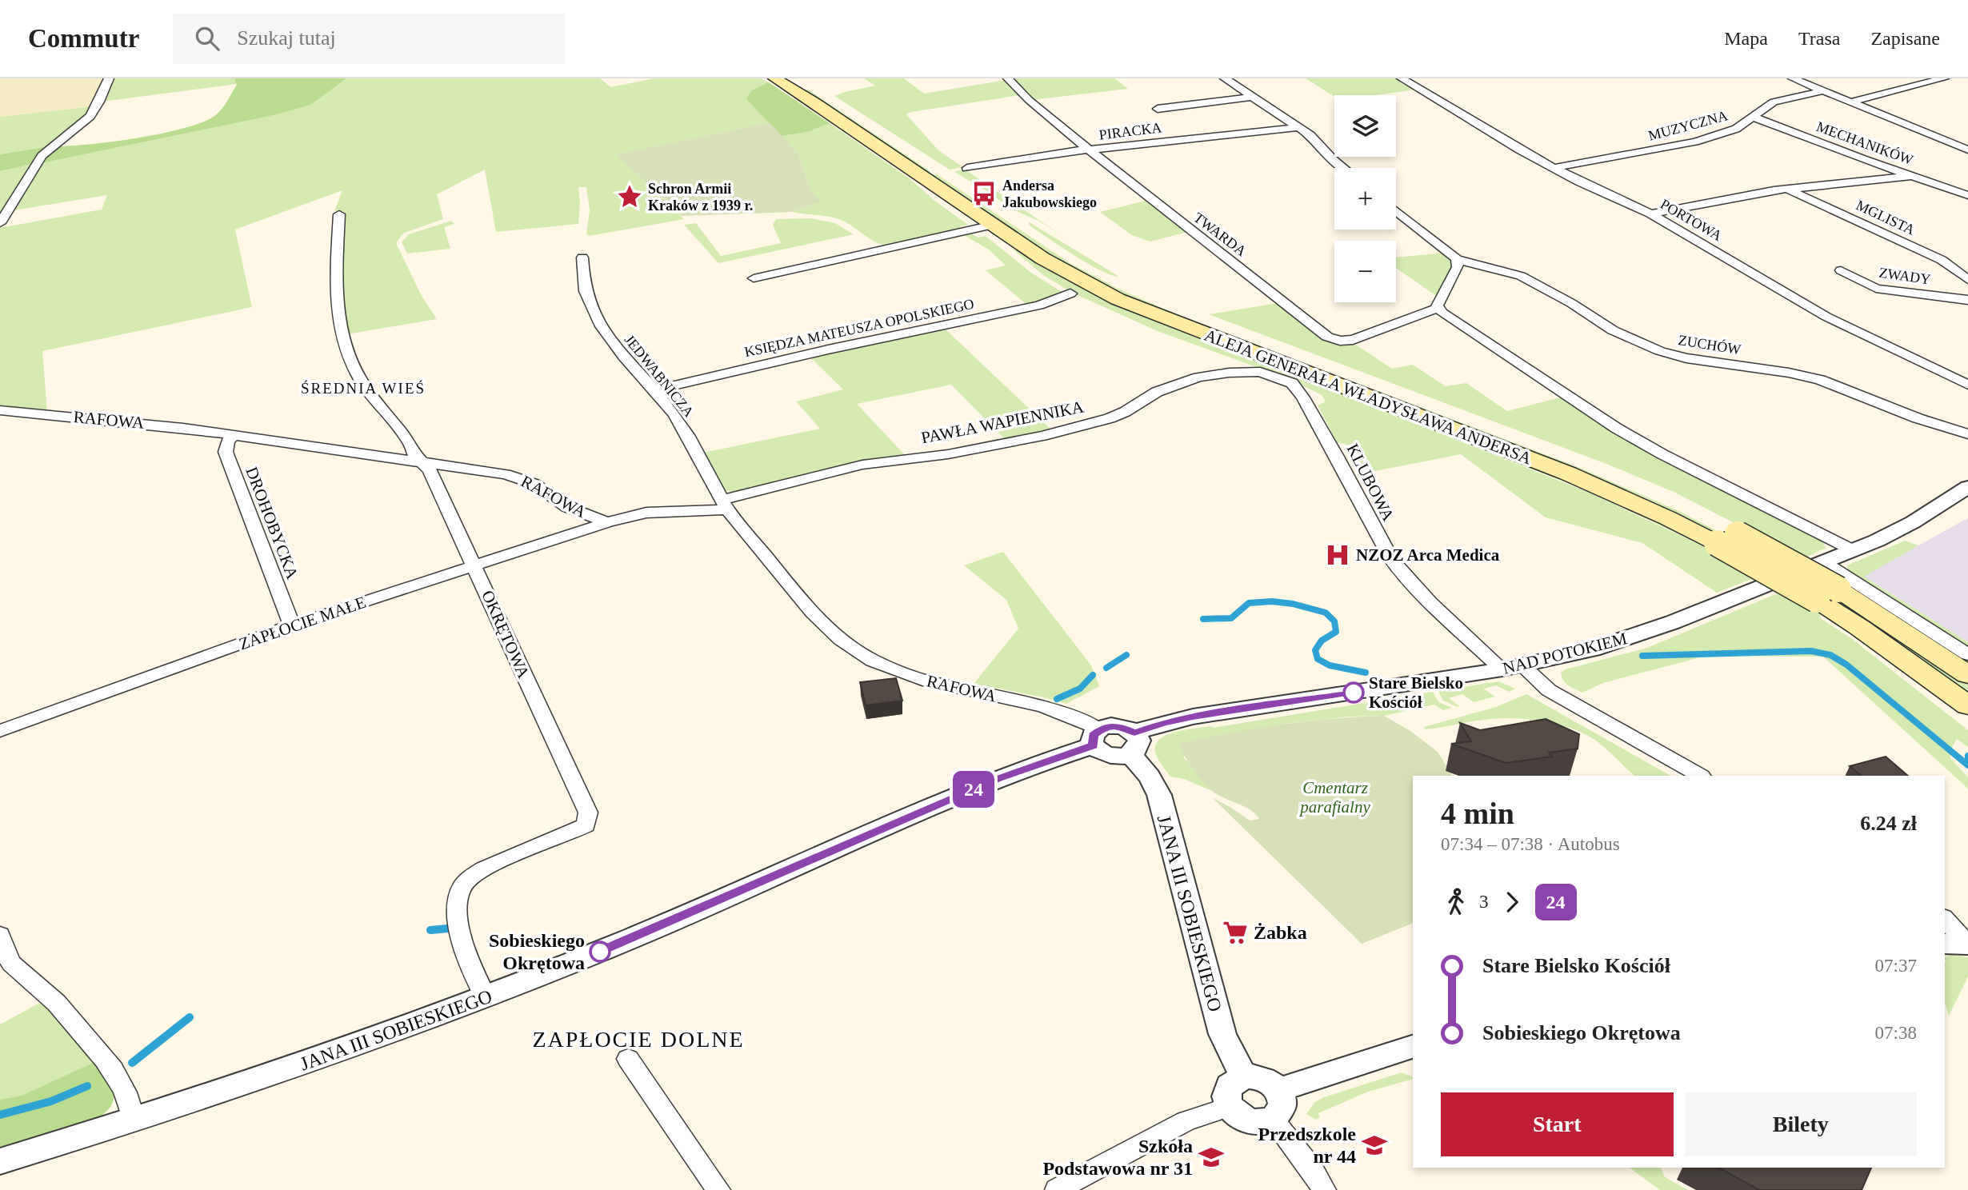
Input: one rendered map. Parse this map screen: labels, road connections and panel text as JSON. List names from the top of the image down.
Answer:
{
  "streets": {
    "main road": ["ALEJA GENERAŁA WŁADYSŁAWA ANDERSA"],
    "street": [
      "MUZYCZNA",
      "PIRACKA",
      "MECHANIKÓW",
      "MGLISTA",
      "PORTOWA",
      "TWARDA",
      "ZWADY",
      "KSIĘDZA MATEUSZA OPOLSKIEGO",
      "ZUCHÓW",
      "JEDWABNICZA",
      "RAFOWA",
      "PAWŁA WAPIENNIKA",
      "KLUBOWA",
      "DROHOBYCKA",
      "ZAPŁOCIE MAŁE",
      "OKRĘTOWA",
      "NAD POTOKIEM",
      "JANA III SOBIESKIEGO"
    ]
  },
  "crossings": [
    ["MUZYCZNA", "MECHANIKÓW"],
    ["MUZYCZNA", "PORTOWA"],
    ["PIRACKA", "TWARDA"],
    ["MECHANIKÓW", "MGLISTA"],
    ["MGLISTA", "PORTOWA"],
    ["KSIĘDZA MATEUSZA OPOLSKIEGO", "JEDWABNICZA"],
    ["JEDWABNICZA", "RAFOWA"],
    ["JEDWABNICZA", "PAWŁA WAPIENNIKA"],
    ["RAFOWA", "PAWŁA WAPIENNIKA"],
    ["RAFOWA", "DROHOBYCKA"],
    ["RAFOWA", "ZAPŁOCIE MAŁE"],
    ["RAFOWA", "OKRĘTOWA"],
    ["RAFOWA", "JANA III SOBIESKIEGO"],
    ["PAWŁA WAPIENNIKA", "KLUBOWA"],
    ["KLUBOWA", "NAD POTOKIEM"],
    ["DROHOBYCKA", "ZAPŁOCIE MAŁE"],
    ["ZAPŁOCIE MAŁE", "OKRĘTOWA"],
    ["OKRĘTOWA", "JANA III SOBIESKIEGO"],
    ["NAD POTOKIEM", "JANA III SOBIESKIEGO"]
  ],
  "districts": ["ŚREDNIA WIEŚ", "ZAPŁOCIE DOLNE"],
  "parks": ["Cmentarz parafialny"],
  "places": {
    "bus stop": ["Andersa Jakubowskiego"],
    "place": ["Schron Armii Kraków z 1939 r."],
    "hospital": ["NZOZ Arca Medica"],
    "other": ["Stare Bielsko Kościół", "Sobieskiego Okrętowa"],
    "supermarket": ["Żabka"],
    "school or university": ["Przedszkole nr 44", "Szkoła Podstawowa nr 31"]
  },
  "lines": ["bus line 24"],
  "page": {
    "header": "Commutr",
    "search": "Szukaj tutaj",
    "nav": ["Mapa", "Trasa", "Zapisane"],
    "on_map": "24",
    "map_buttons": ["+", "−"],
    "heading": ["4 min", "07:34 – 07:38 · Autobus", "6.24 zł"],
    "legs": ["3", "24"],
    "list": [
      {
        "name": "Stare Bielsko Kościół",
        "value": "07:37"
      },
      {
        "name": "Sobieskiego Okrętowa",
        "value": "07:38"
      }
    ],
    "buttons": ["Start", "Bilety"]
  }
}
